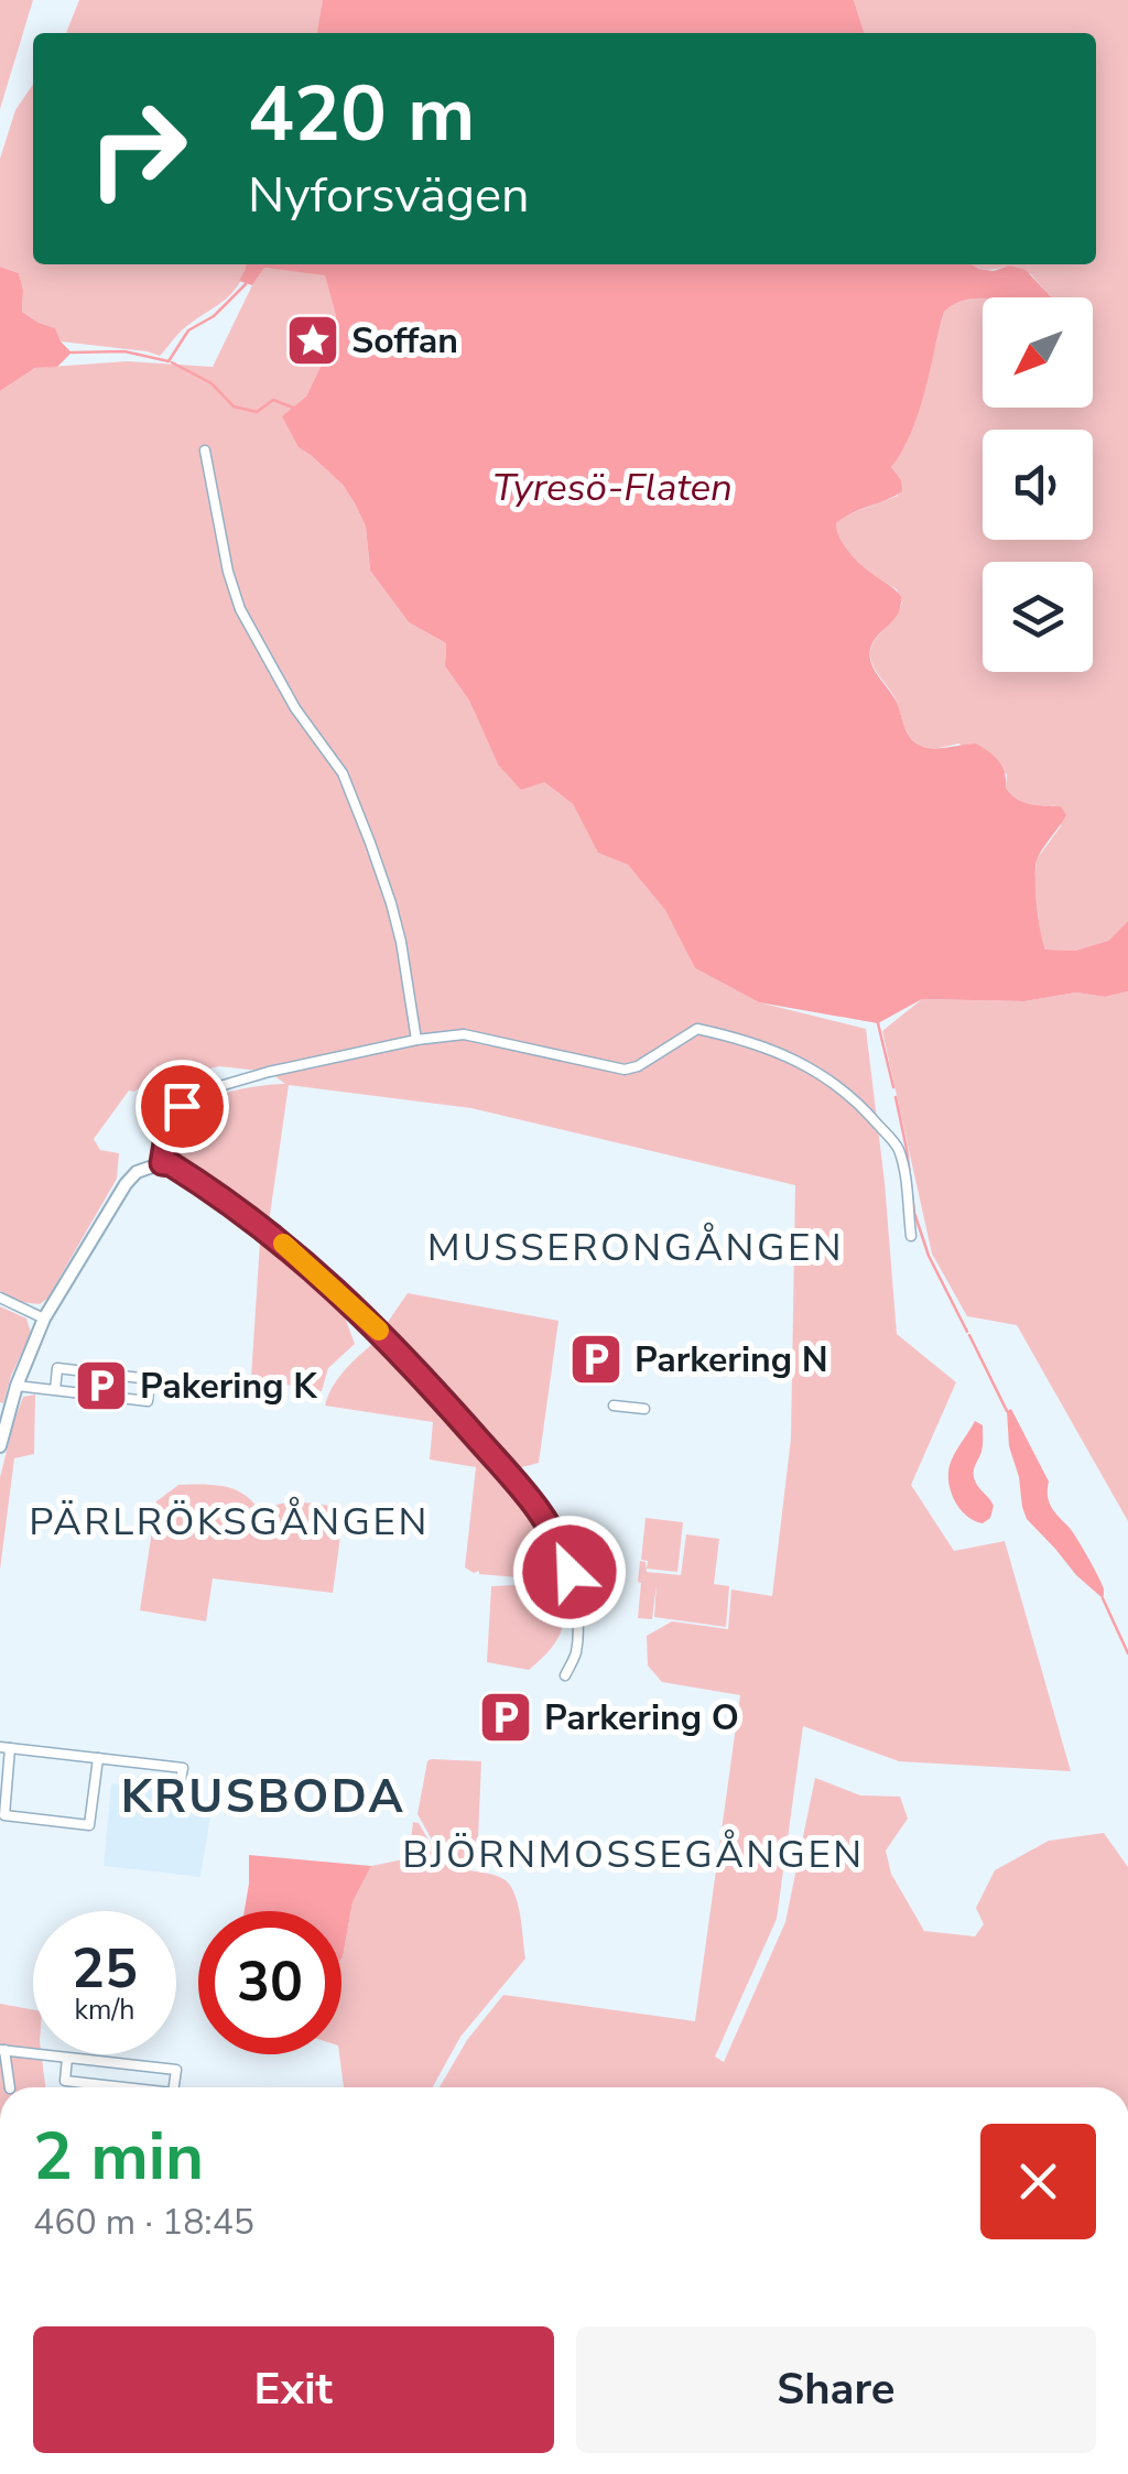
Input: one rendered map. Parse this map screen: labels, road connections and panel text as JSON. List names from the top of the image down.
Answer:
{
  "districts": [
    "MUSSERONGÅNGEN",
    "PÄRLRÖKSGÅNGEN",
    "KRUSBODA",
    "BJÖRNMOSSEGÅNGEN"
  ],
  "water": ["Tyresö-Flaten"],
  "places": {
    "place": ["Soffan"],
    "parking": ["Parkering N", "Pakering K", "Parkering O"]
  },
  "north": "bottom left",
  "page": {
    "turn": ["420 m", "Nyforsvägen"],
    "speed": "25 km/h",
    "limit": "30",
    "heading": ["2 min", "460 m · 18:45"],
    "buttons": ["Exit", "Share"]
  }
}
